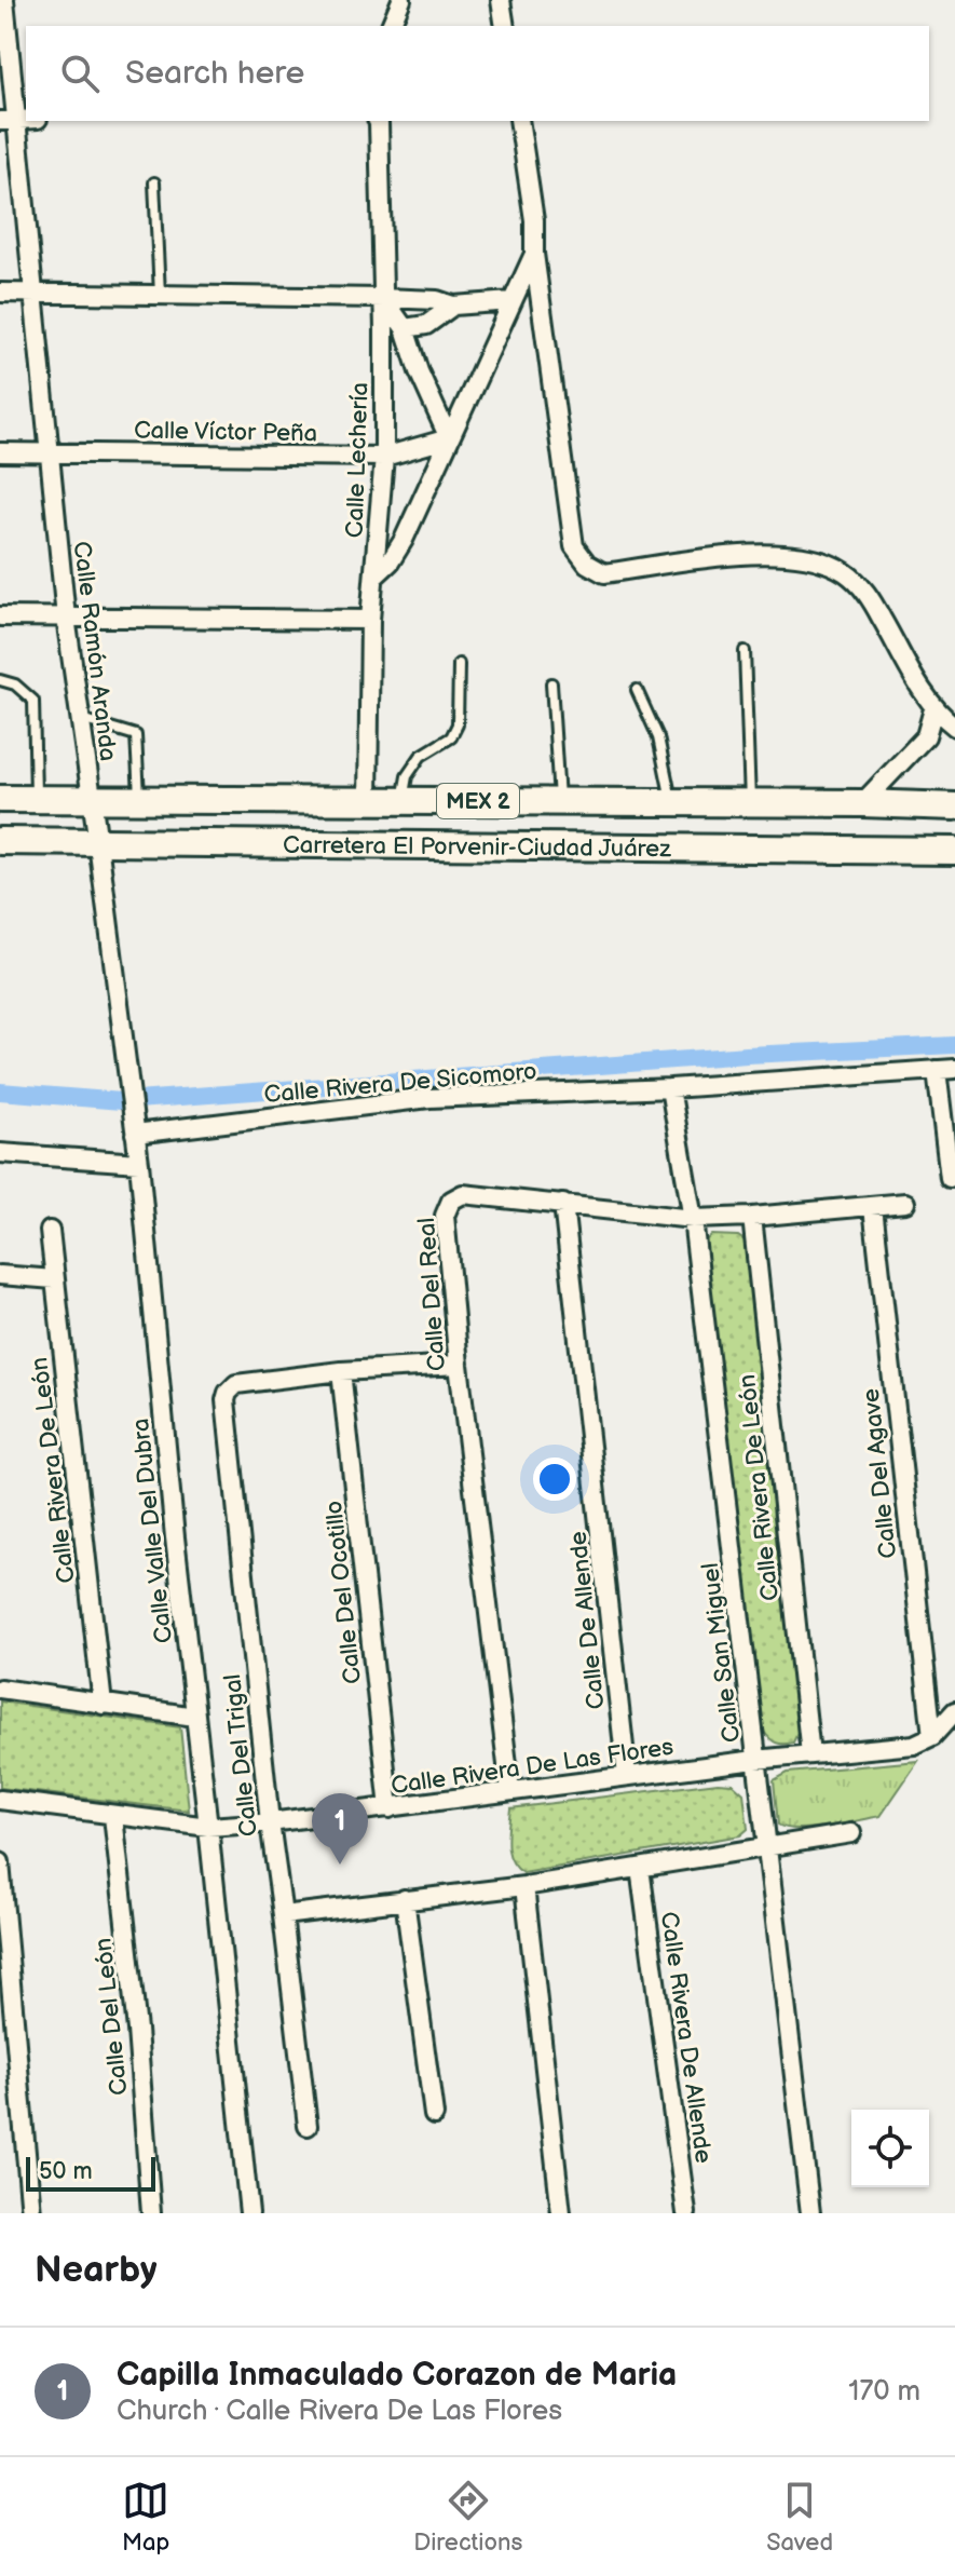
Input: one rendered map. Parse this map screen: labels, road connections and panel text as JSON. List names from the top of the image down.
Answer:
{
  "streets": {
    "main road": ["MEX 2", "Carretera El Porvenir-Ciudad Juárez"],
    "street": [
      "Calle Víctor Peña",
      "Calle Lechería",
      "Calle Ramón Aranda",
      "Calle Rivera De Sicomoro",
      "Calle Del Real",
      "Calle Rivera De León",
      "Calle Del Agave",
      "Calle Valle Del Dubra",
      "Calle Del Ocotillo",
      "Calle De Allende",
      "Calle San Miguel",
      "Calle Del Trigal",
      "Calle Rivera De Las Flores",
      "Calle Del León",
      "Calle Rivera De Allende"
    ]
  },
  "crossings": [
    ["Calle Víctor Peña", "Calle Lechería"],
    ["Calle Víctor Peña", "Calle Ramón Aranda"],
    ["Calle Lechería", "MEX 2"],
    ["Calle Ramón Aranda", "MEX 2"],
    ["Calle Ramón Aranda", "Carretera El Porvenir-Ciudad Juárez"],
    ["Calle Ramón Aranda", "Calle Valle Del Dubra"],
    ["Carretera El Porvenir-Ciudad Juárez", "Calle Valle Del Dubra"],
    ["Calle Rivera De Sicomoro", "Calle Valle Del Dubra"],
    ["Calle Rivera De Sicomoro", "Calle San Miguel"],
    ["Calle Del Real", "Calle Rivera De León"],
    ["Calle Del Real", "Calle Del Agave"],
    ["Calle Del Real", "Calle De Allende"],
    ["Calle Del Real", "Calle San Miguel"],
    ["Calle Del Real", "Calle Rivera De Las Flores"],
    ["Calle Rivera De León", "Calle Rivera De Las Flores"],
    ["Calle Del Agave", "Calle Rivera De Las Flores"],
    ["Calle Valle Del Dubra", "Calle Rivera De Las Flores"],
    ["Calle Del Ocotillo", "Calle Del Trigal"],
    ["Calle Del Ocotillo", "Calle Rivera De Las Flores"],
    ["Calle De Allende", "Calle Rivera De Las Flores"],
    ["Calle San Miguel", "Calle Rivera De Las Flores"],
    ["Calle Del Trigal", "Calle Rivera De Las Flores"],
    ["Calle Rivera De Las Flores", "Calle Del León"]
  ],
  "scale_bar": "50 m",
  "page": {
    "search": "Search here",
    "pins": "1",
    "scale": "50 m",
    "heading": "Nearby",
    "list": [
      {
        "mark": "1",
        "name": "Capilla Inmaculado Corazon de Maria",
        "note": "Church · Calle Rivera De Las Flores",
        "value": "170 m"
      }
    ],
    "nav": ["Map", "Directions", "Saved"]
  }
}
